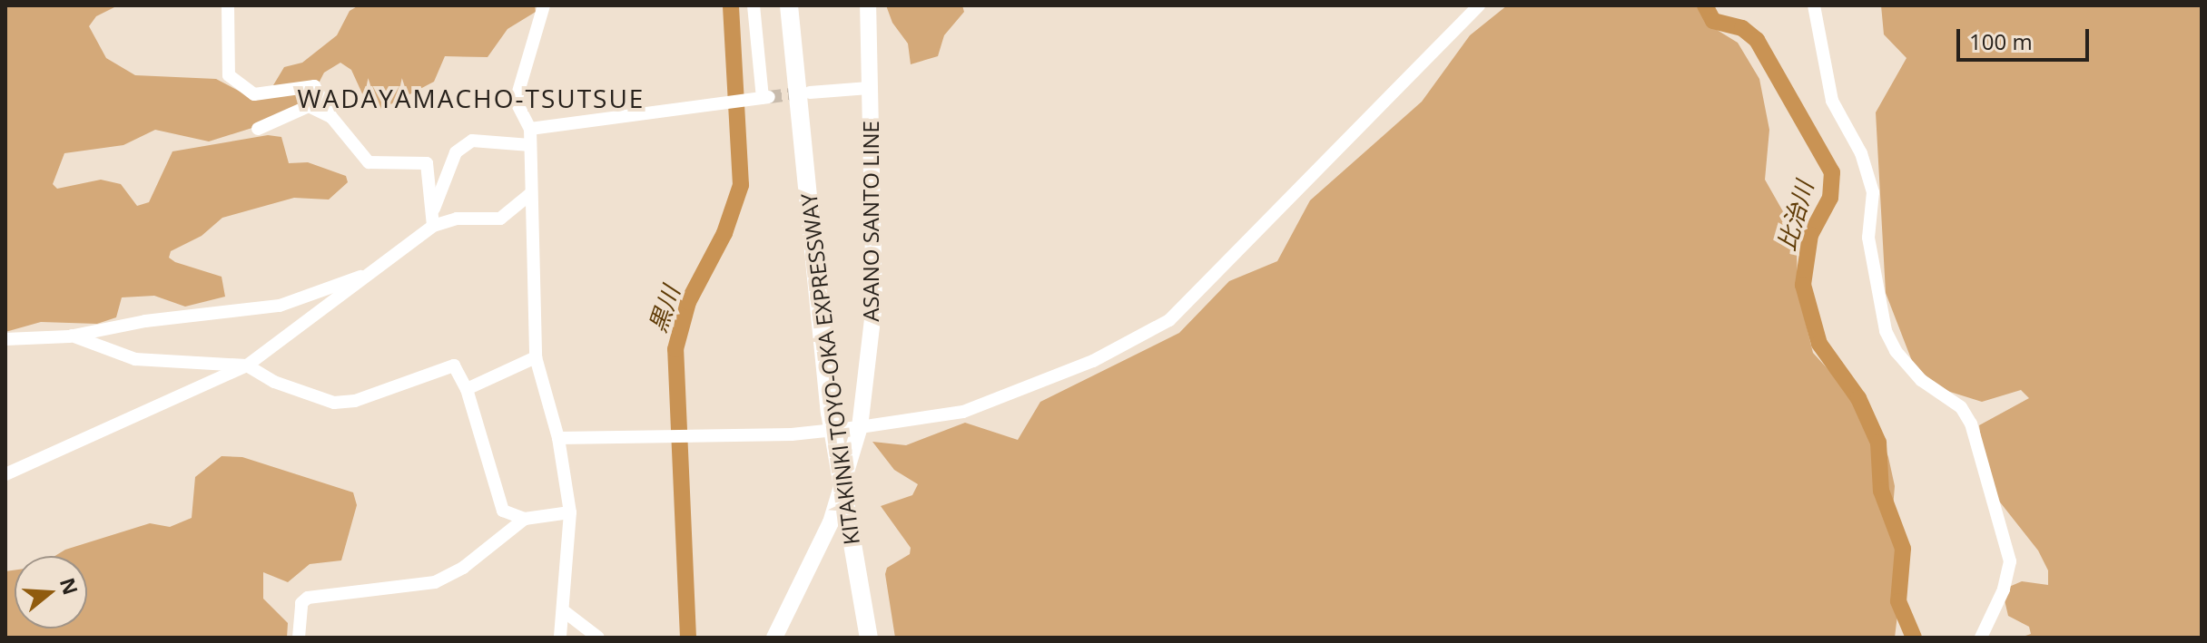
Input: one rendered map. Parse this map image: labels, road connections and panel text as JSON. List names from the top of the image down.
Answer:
{
  "streets": {
    "highway": ["KITAKINKI TOYO-OKA EXPRESSWAY"],
    "main road": ["ASANO SANTO LINE"]
  },
  "districts": ["WADAYAMACHO-TSUTSUE"],
  "water": ["比治川", "黒川"],
  "scale_bar": "100 m",
  "north": "right"
}
